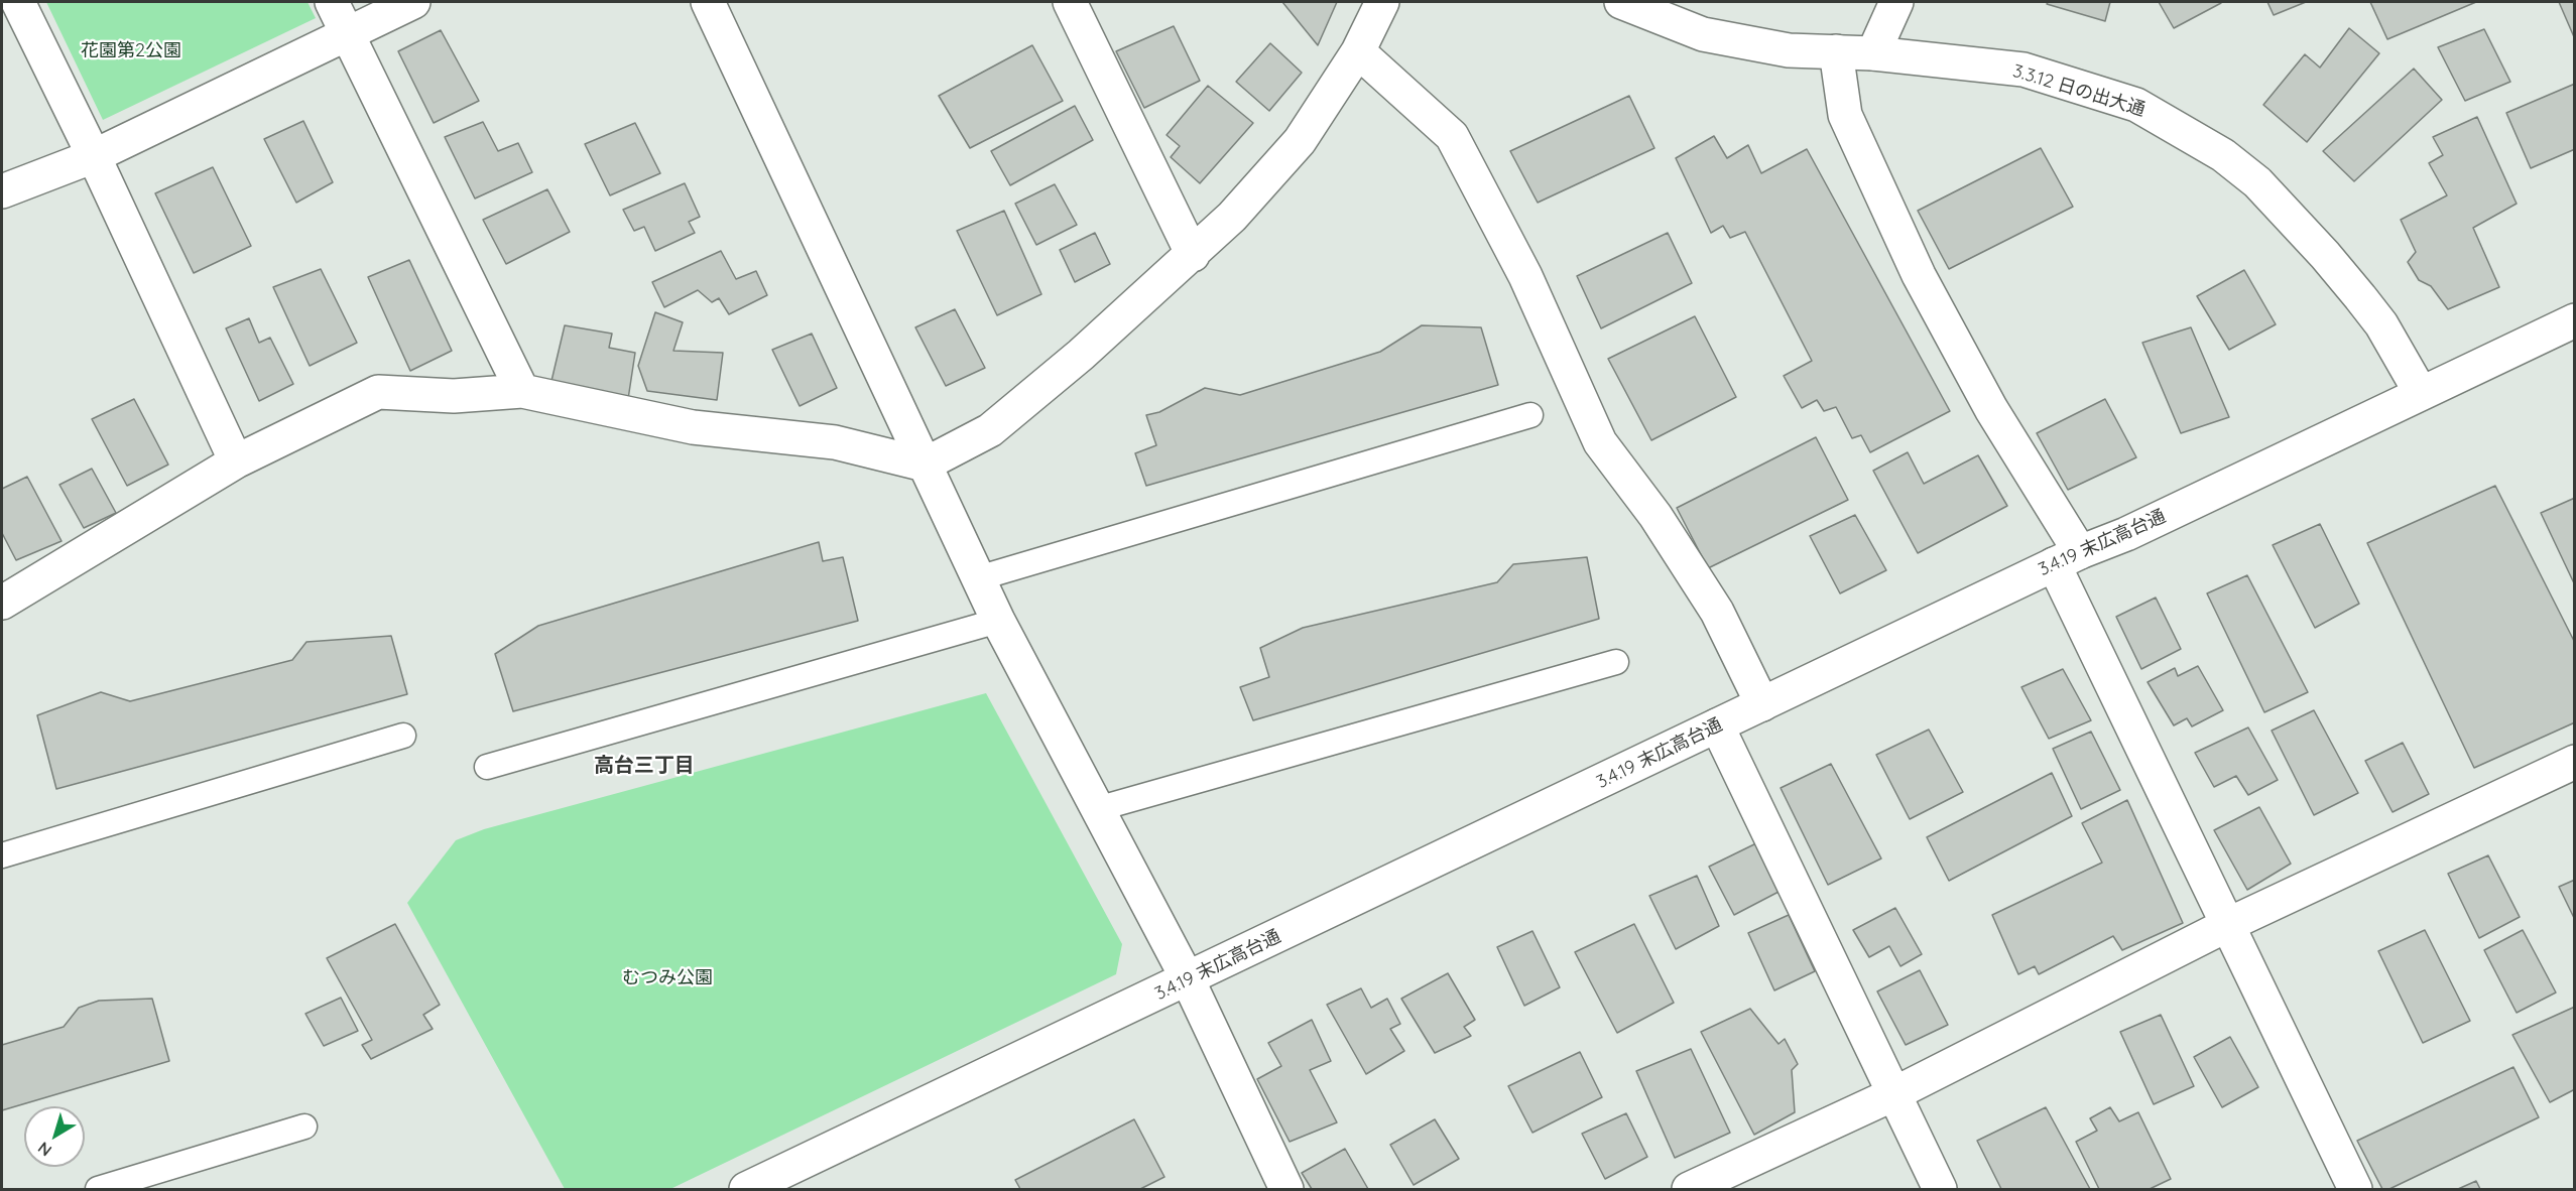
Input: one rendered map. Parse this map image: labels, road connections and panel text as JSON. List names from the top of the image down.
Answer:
{
  "streets": {
    "street": ["3.3.12 日の出大通", "3.4.19 末広高台通"]
  },
  "crossings": [
    ["3.3.12 日の出大通", "3.4.19 末広高台通"]
  ],
  "districts": ["高台三丁目"],
  "parks": ["花園第2公園", "むつみ公園"],
  "north": "bottom left"
}
